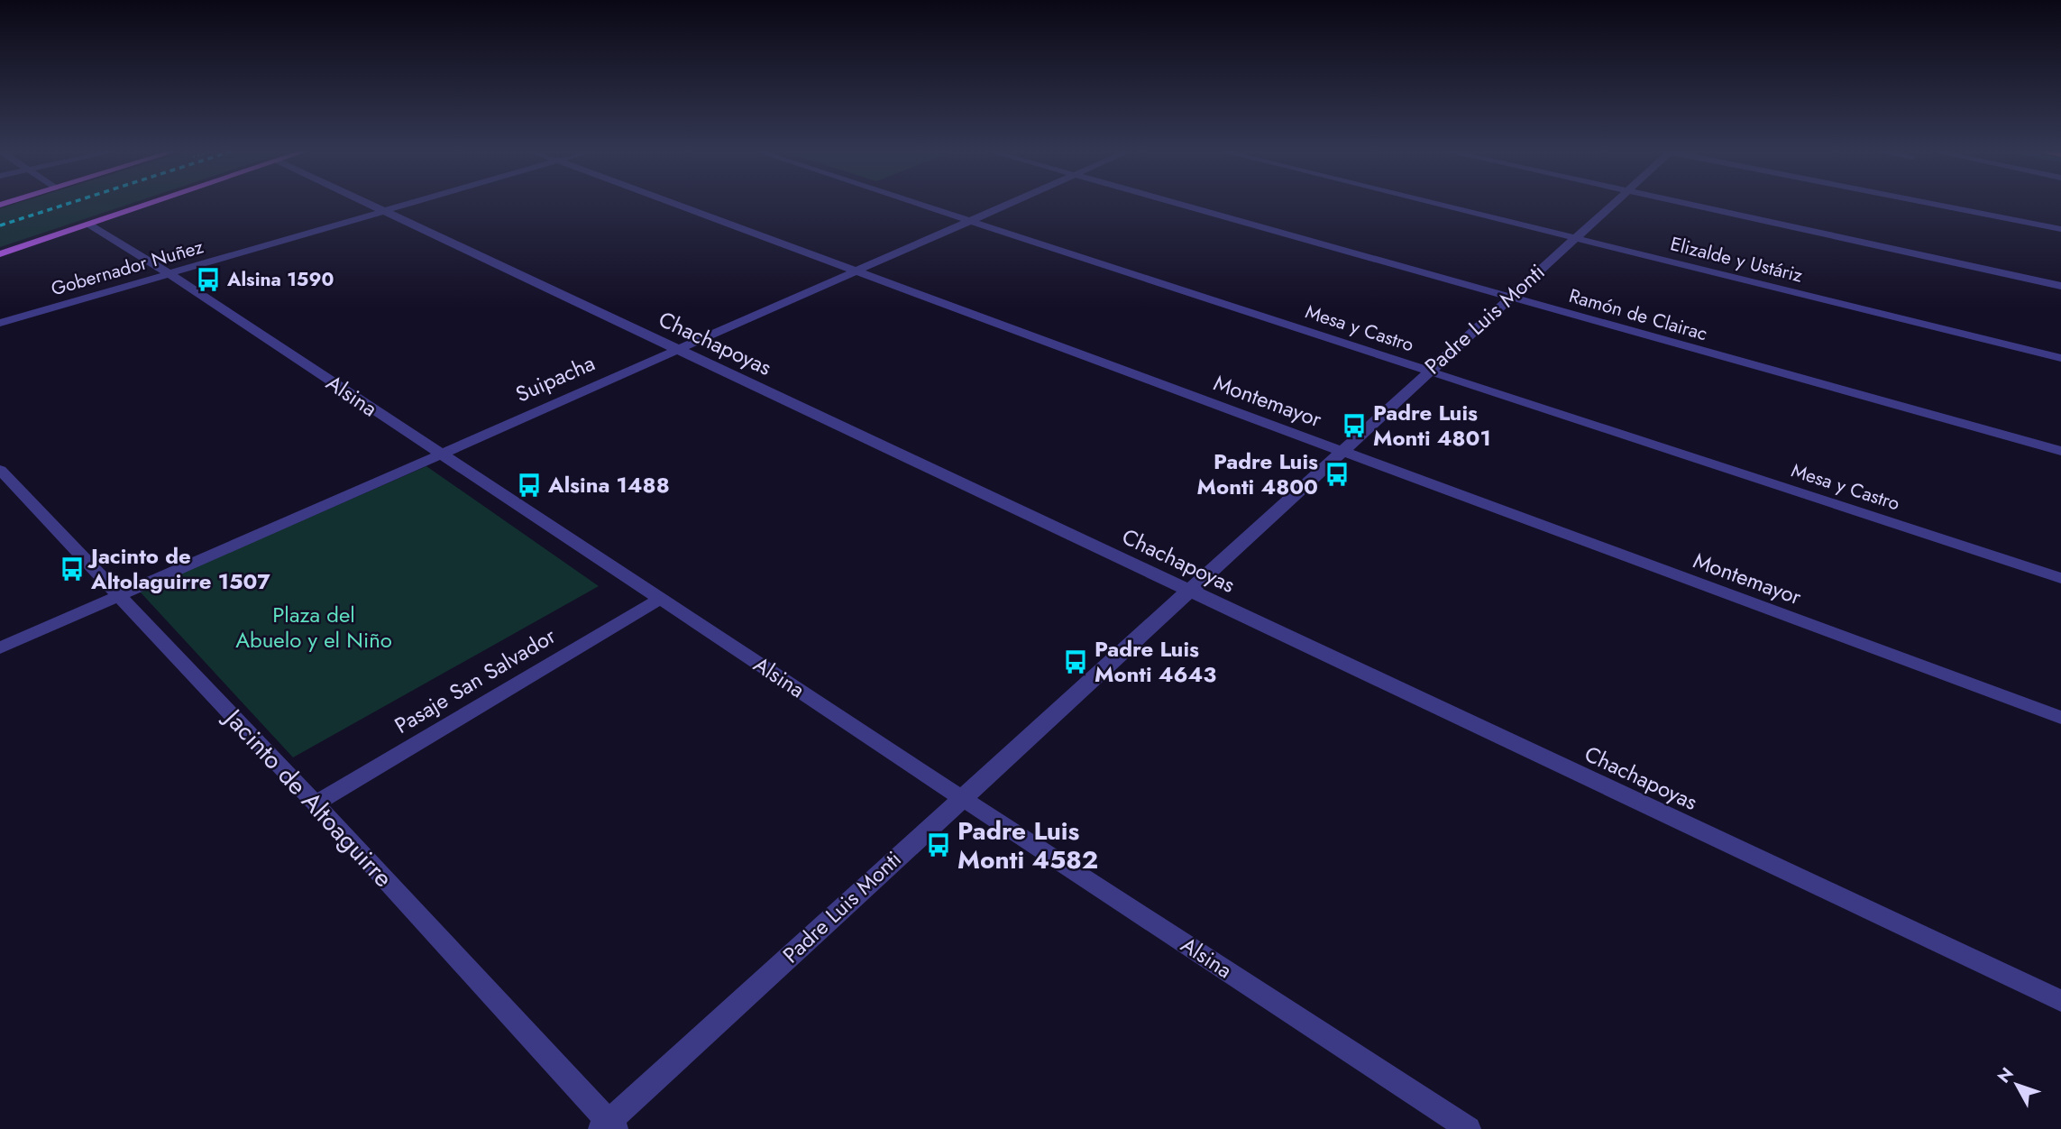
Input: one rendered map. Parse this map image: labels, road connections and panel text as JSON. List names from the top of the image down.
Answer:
{
  "streets": {
    "street": [
      "Elizalde y Ustáriz",
      "Gobernador Nuñez",
      "Ramón de Clairac",
      "Padre Luis Monti",
      "Mesa y Castro",
      "Chachapoyas",
      "Suipacha",
      "Alsina",
      "Montemayor",
      "Pasaje San Salvador",
      "Jacinto de Altoaguirre"
    ]
  },
  "crossings": [
    ["Elizalde y Ustáriz", "Padre Luis Monti"],
    ["Gobernador Nuñez", "Chachapoyas"],
    ["Gobernador Nuñez", "Alsina"],
    ["Ramón de Clairac", "Padre Luis Monti"],
    ["Padre Luis Monti", "Mesa y Castro"],
    ["Padre Luis Monti", "Chachapoyas"],
    ["Padre Luis Monti", "Alsina"],
    ["Padre Luis Monti", "Montemayor"],
    ["Padre Luis Monti", "Jacinto de Altoaguirre"],
    ["Mesa y Castro", "Suipacha"],
    ["Chachapoyas", "Suipacha"],
    ["Suipacha", "Alsina"],
    ["Suipacha", "Montemayor"],
    ["Suipacha", "Jacinto de Altoaguirre"],
    ["Alsina", "Pasaje San Salvador"],
    ["Pasaje San Salvador", "Jacinto de Altoaguirre"]
  ],
  "parks": ["Plaza del Abuelo y el Niño"],
  "places": {
    "bus stop": [
      "Alsina 1590",
      "Padre Luis Monti 4801",
      "Padre Luis Monti 4800",
      "Alsina 1488",
      "Jacinto de Altolaguirre 1507",
      "Padre Luis Monti 4643",
      "Padre Luis Monti 4582"
    ]
  },
  "north": "top left"
}
